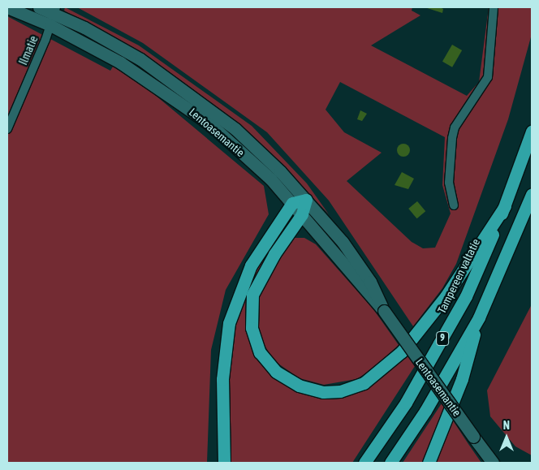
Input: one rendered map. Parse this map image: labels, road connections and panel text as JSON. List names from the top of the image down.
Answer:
{
  "streets": {
    "highway": ["Tampereen valtatie", "9"],
    "main road": ["Lentoasemantie"],
    "street": ["Ilmatie"]
  },
  "crossings": [
    ["Ilmatie", "Lentoasemantie"]
  ],
  "north": "top"
}
